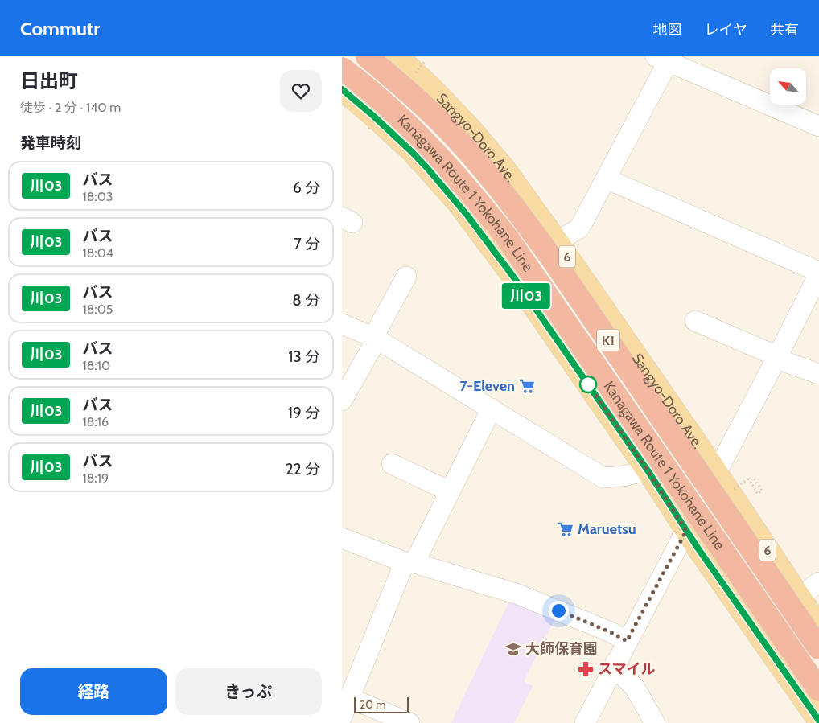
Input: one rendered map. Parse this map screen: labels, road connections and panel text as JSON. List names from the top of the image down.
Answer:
{
  "streets": {
    "highway": ["Kanagawa Route 1 Yokohane Line", "K1"],
    "main road": ["Sangyo-Doro Ave.", "6"]
  },
  "places": {
    "supermarket": ["7-Eleven", "Maruetsu"],
    "school or university": ["大師保育園"],
    "pharmacy": ["スマイル"]
  },
  "lines": ["bus line 川03"],
  "scale_bar": "20 m",
  "north": "top left",
  "page": {
    "header": "Commutr",
    "nav": ["地図", "レイヤ", "共有"],
    "heading": [
      ["日出町", "徒歩 · 2 分 · 140 m"],
      "発車時刻"
    ],
    "on_map": "川03",
    "list": [
      {
        "mark": "川03",
        "name": "バス",
        "note": "18:03",
        "value": "6 分"
      },
      {
        "mark": "川03",
        "name": "バス",
        "note": "18:04",
        "value": "7 分"
      },
      {
        "mark": "川03",
        "name": "バス",
        "note": "18:05",
        "value": "8 分"
      },
      {
        "mark": "川03",
        "name": "バス",
        "note": "18:10",
        "value": "13 分"
      },
      {
        "mark": "川03",
        "name": "バス",
        "note": "18:16",
        "value": "19 分"
      },
      {
        "mark": "川03",
        "name": "バス",
        "note": "18:19",
        "value": "22 分"
      }
    ],
    "buttons": ["経路", "きっぷ"],
    "scale": "20 m"
  }
}
